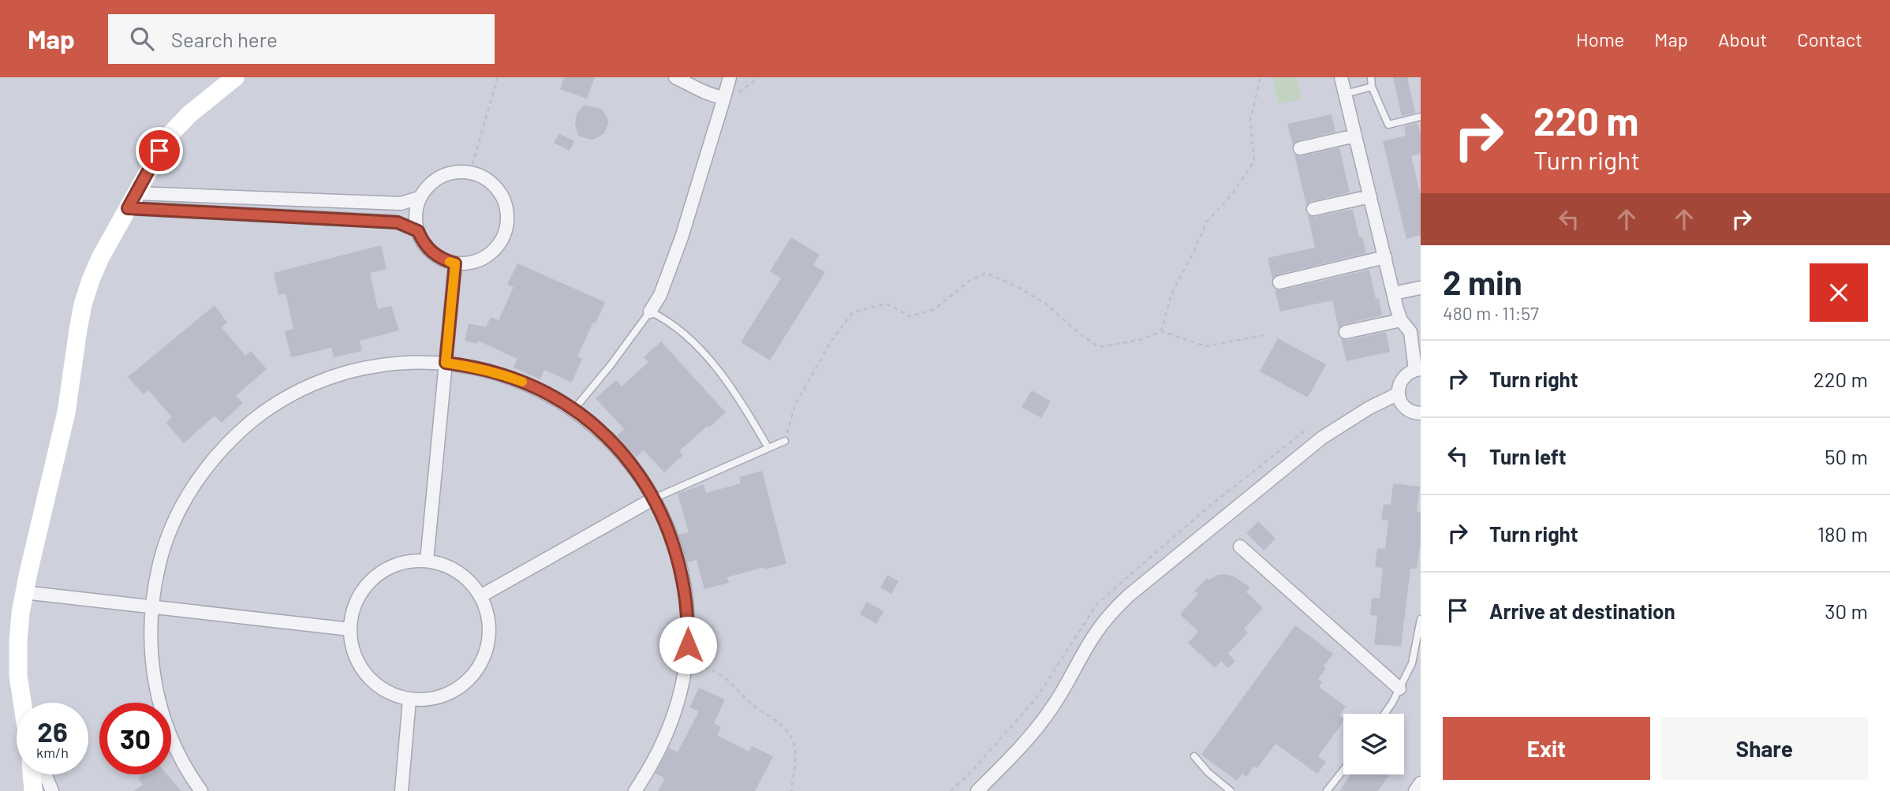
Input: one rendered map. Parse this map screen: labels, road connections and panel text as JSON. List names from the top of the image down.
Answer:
{
  "page": {
    "header": "Map",
    "search": "Search here",
    "nav": [
      "Home",
      "Map",
      "About",
      "Contact"
    ],
    "turn": ["220 m", "Turn right"],
    "heading": ["2 min", "480 m · 11:57"],
    "list": [
      {
        "name": "Turn right",
        "value": "220 m"
      },
      {
        "name": "Turn left",
        "value": "50 m"
      },
      {
        "name": "Turn right",
        "value": "180 m"
      },
      {
        "name": "Arrive at destination",
        "value": "30 m"
      }
    ],
    "speed": "26 km/h",
    "limit": "30",
    "buttons": ["Exit", "Share"]
  }
}
